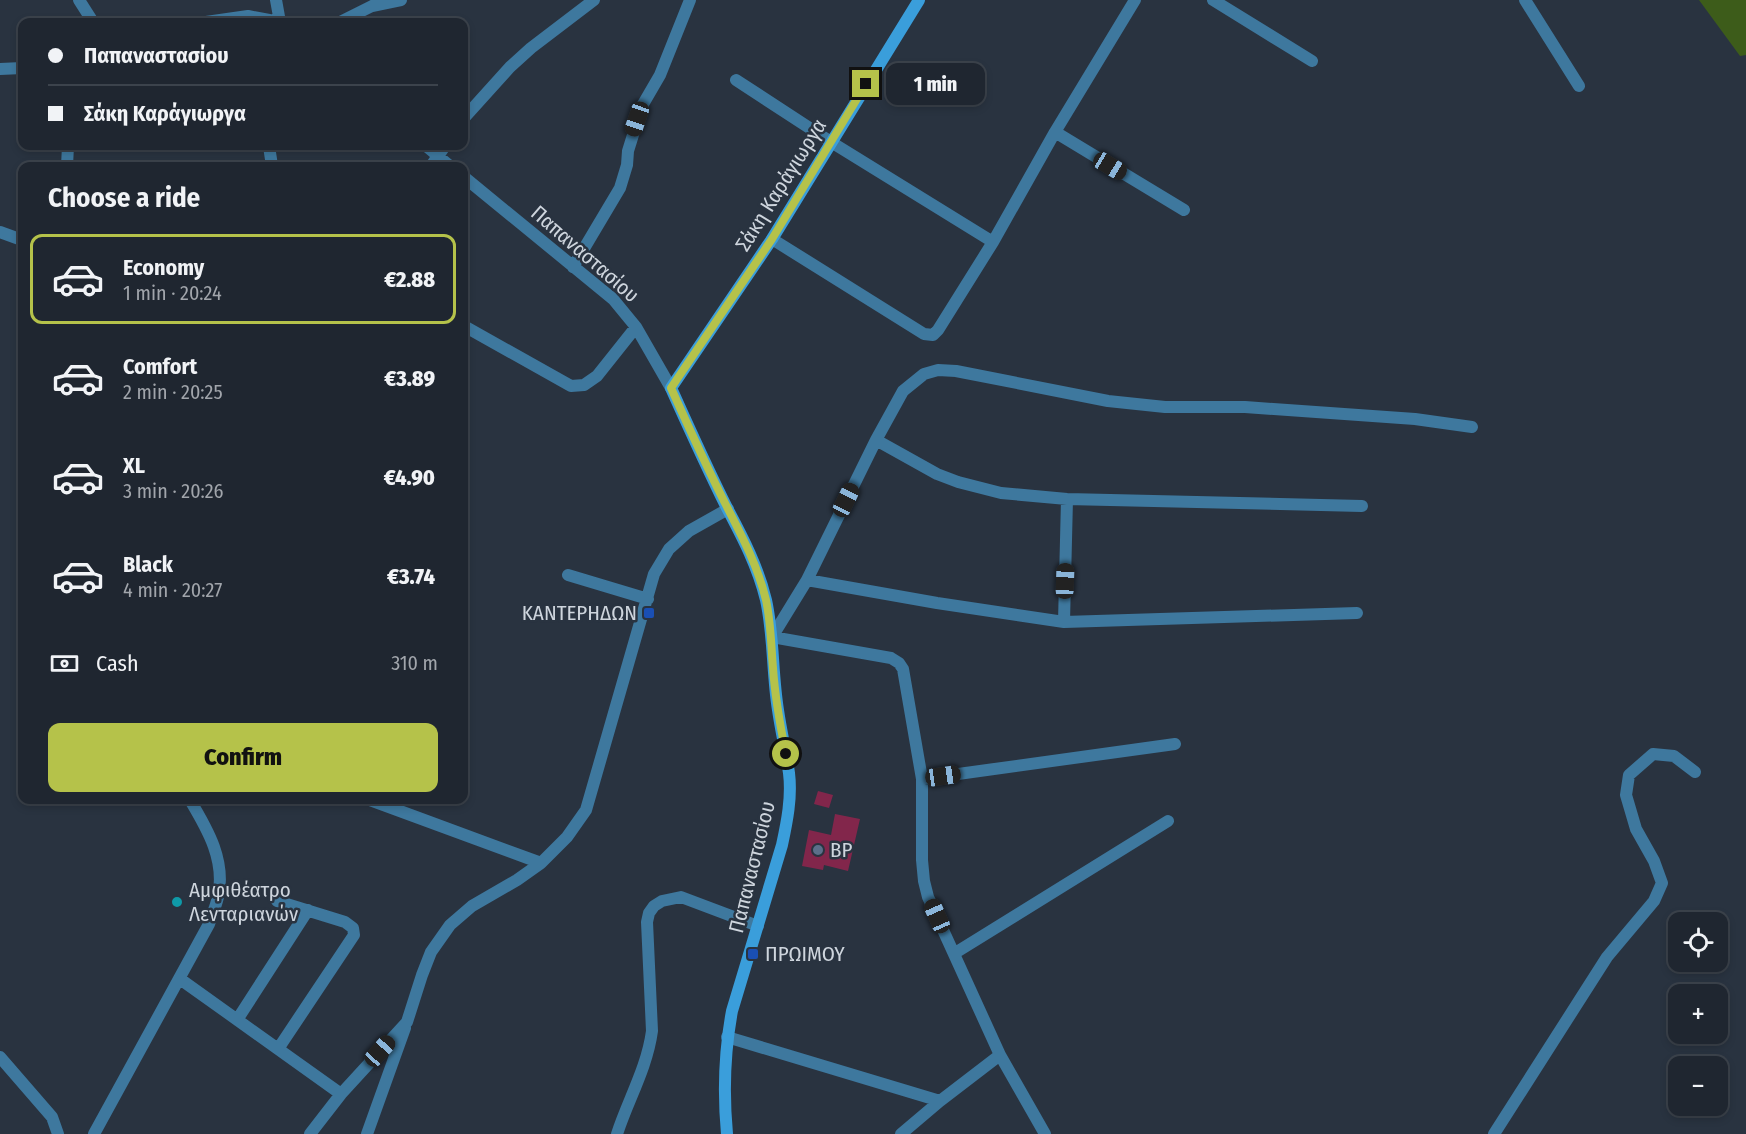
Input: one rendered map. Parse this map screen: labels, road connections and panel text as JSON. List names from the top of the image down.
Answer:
{
  "streets": {
    "street": ["Σάκη Καράγιωργα", "Παπαναστασίου"]
  },
  "crossings": [
    ["Σάκη Καράγιωργα", "Παπαναστασίου"]
  ],
  "places": {
    "transit": ["ΚΑΝΤΕΡΗΔΩΝ", "ΠΡΩΙΜΟΥ"],
    "other": ["BP", "Αμφιθέατρο Λενταριανών"]
  },
  "page": {
    "banner": ["Παπαναστασίου", "Σάκη Καράγιωργα"],
    "bubble": "1 min",
    "heading": "Choose a ride",
    "list": [
      {
        "name": "Economy",
        "note": "1 min · 20:24",
        "value": "€2.88"
      },
      {
        "name": "Comfort",
        "note": "2 min · 20:25",
        "value": "€3.89"
      },
      {
        "name": "XL",
        "note": "3 min · 20:26",
        "value": "€4.90"
      },
      {
        "name": "Black",
        "note": "4 min · 20:27",
        "value": "€3.74"
      }
    ],
    "pay": ["Cash", "310 m"],
    "buttons": "Confirm",
    "map_buttons": ["+", "−"]
  }
}
